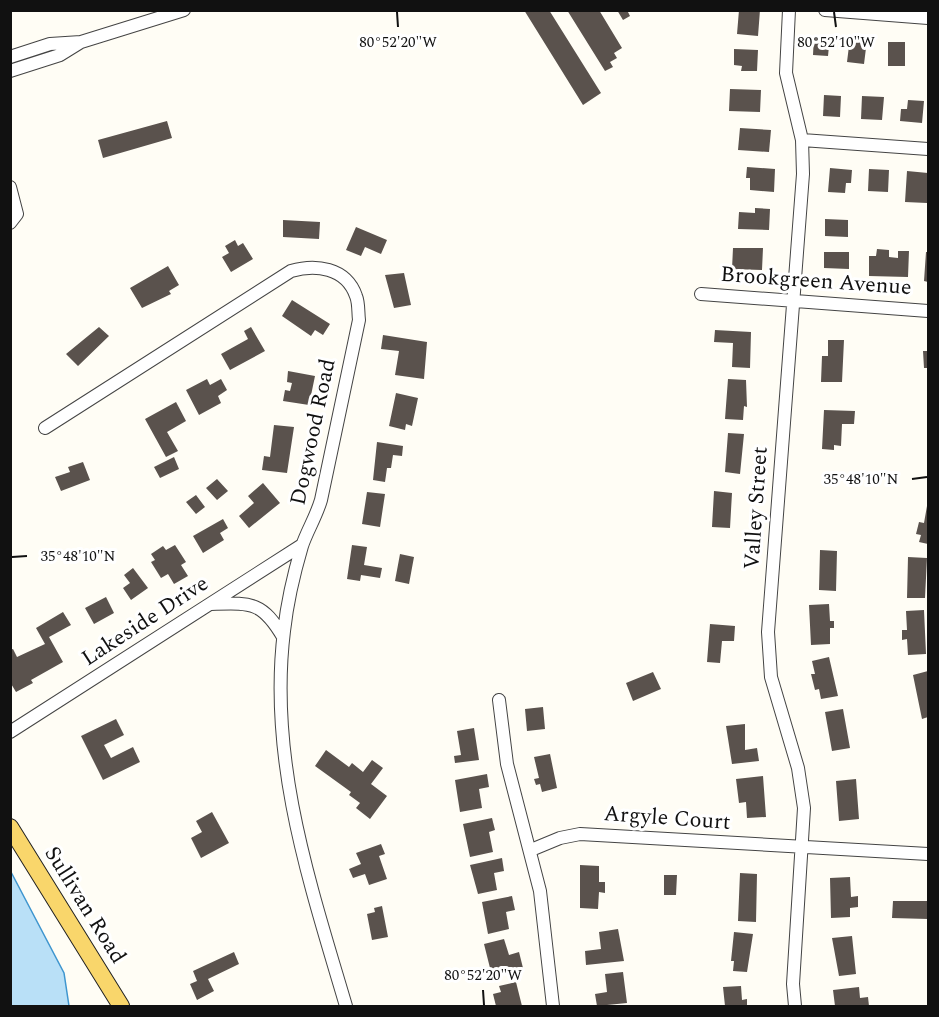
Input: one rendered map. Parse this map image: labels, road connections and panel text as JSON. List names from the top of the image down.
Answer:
{
  "streets": {
    "main road": ["Sullivan Road"],
    "street": [
      "Brookgreen Avenue",
      "Dogwood Road",
      "Valley Street",
      "Lakeside Drive",
      "Argyle Court"
    ]
  },
  "crossings": [
    ["Brookgreen Avenue", "Valley Street"],
    ["Dogwood Road", "Lakeside Drive"],
    ["Valley Street", "Argyle Court"]
  ],
  "coordinates": ["80°52'20\"W", "80°52'10\"W", "35°48'10\"N"]
}
